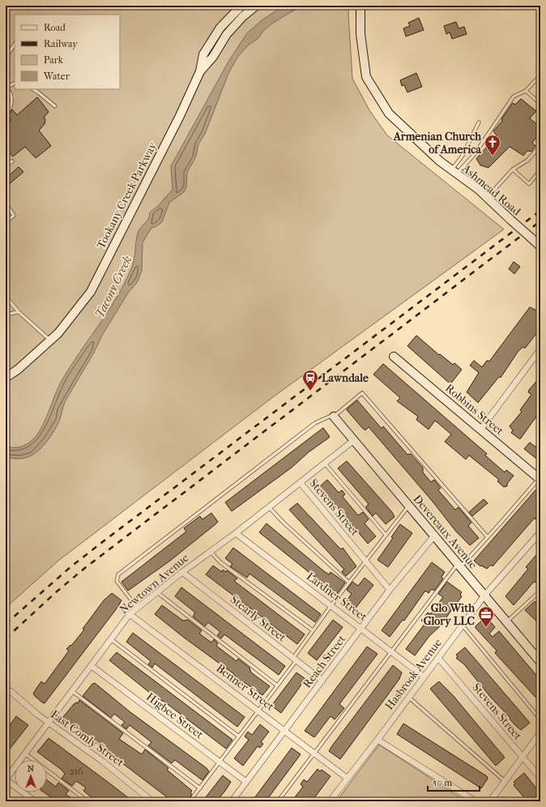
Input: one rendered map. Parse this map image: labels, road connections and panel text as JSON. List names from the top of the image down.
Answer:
{
  "streets": {
    "street": [
      "Ashmead Road",
      "Tookany Creek Parkway",
      "Robbins Street",
      "Stevens Street",
      "Devereaux Avenue",
      "Newtown Avenue",
      "Lardner Street",
      "Stearly Street",
      "Reach Street",
      "Hasbrook Avenue",
      "Benner Street",
      "Higbee Street",
      "East Comly Street"
    ]
  },
  "crossings": [
    ["Stevens Street", "Newtown Avenue"],
    ["Stevens Street", "Reach Street"],
    ["Stevens Street", "Hasbrook Avenue"],
    ["Devereaux Avenue", "Newtown Avenue"],
    ["Devereaux Avenue", "Reach Street"],
    ["Devereaux Avenue", "Hasbrook Avenue"],
    ["Newtown Avenue", "Lardner Street"],
    ["Newtown Avenue", "Stearly Street"],
    ["Newtown Avenue", "Benner Street"],
    ["Newtown Avenue", "Higbee Street"],
    ["Newtown Avenue", "East Comly Street"],
    ["Lardner Street", "Reach Street"],
    ["Lardner Street", "Hasbrook Avenue"],
    ["Stearly Street", "Reach Street"],
    ["Reach Street", "Benner Street"],
    ["Reach Street", "Higbee Street"],
    ["Hasbrook Avenue", "Benner Street"]
  ],
  "water": ["Tacony Creek"],
  "places": {
    "church": ["Armenian Church of America"],
    "station": ["Lawndale"],
    "office": ["Glo With Glory LLC"]
  },
  "house_numbers": ["216"],
  "legend": [
    "Road",
    "Railway",
    "Park",
    "Water"
  ],
  "scale_bar": "50 m",
  "north": "top"
}
